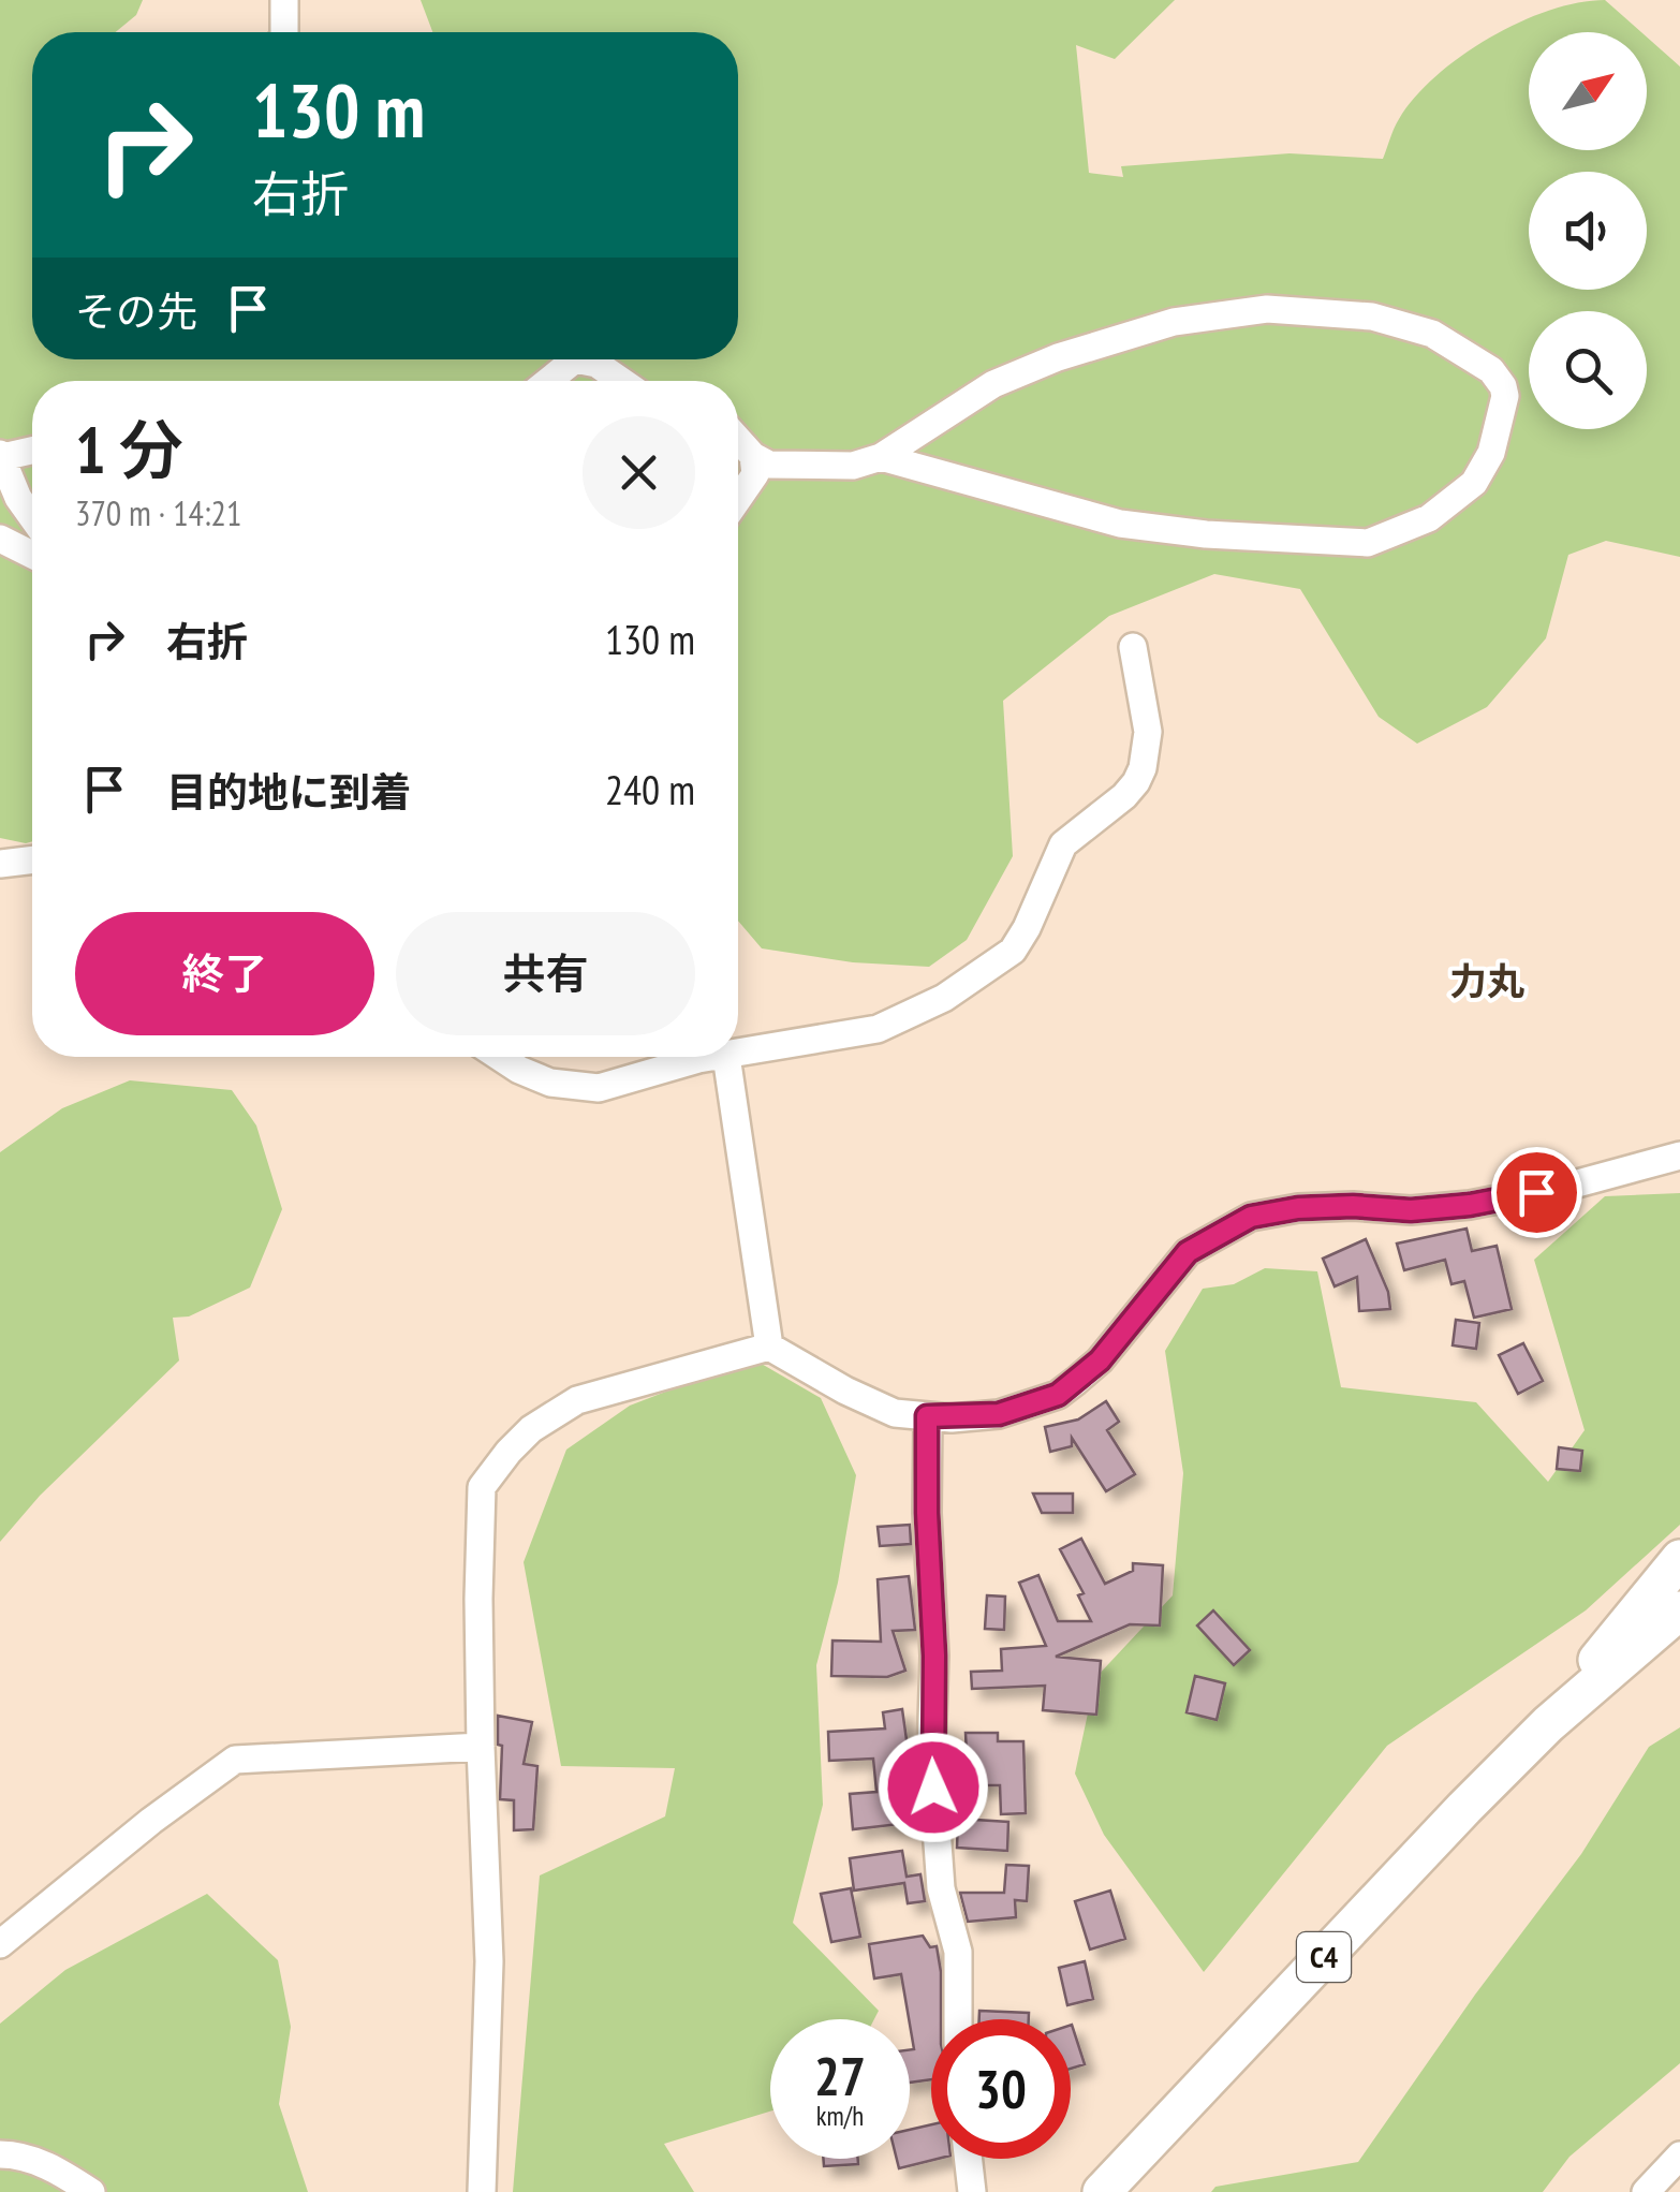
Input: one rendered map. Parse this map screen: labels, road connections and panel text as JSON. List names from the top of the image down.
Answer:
{
  "streets": {
    "highway": ["C4"]
  },
  "districts": ["力丸"],
  "north": "top right",
  "page": {
    "turn": ["130 m", "右折"],
    "then": "その先",
    "heading": ["1 分", "370 m · 14:21"],
    "list": [
      {
        "name": "右折",
        "value": "130 m"
      },
      {
        "name": "目的地に到着",
        "value": "240 m"
      }
    ],
    "buttons": ["終了", "共有"],
    "speed": "27 km/h",
    "limit": "30"
  }
}
